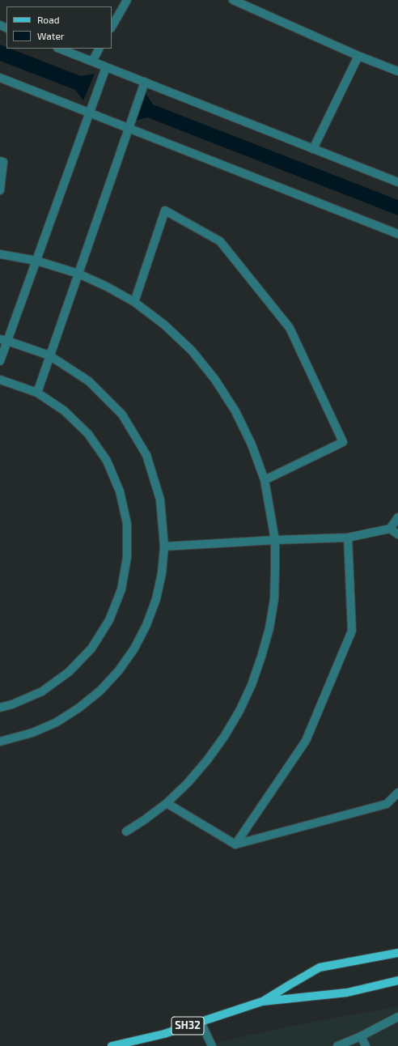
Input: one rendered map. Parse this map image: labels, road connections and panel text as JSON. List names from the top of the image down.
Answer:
{
  "streets": {
    "main road": ["SH32"]
  },
  "legend": ["Road", "Water"]
}
